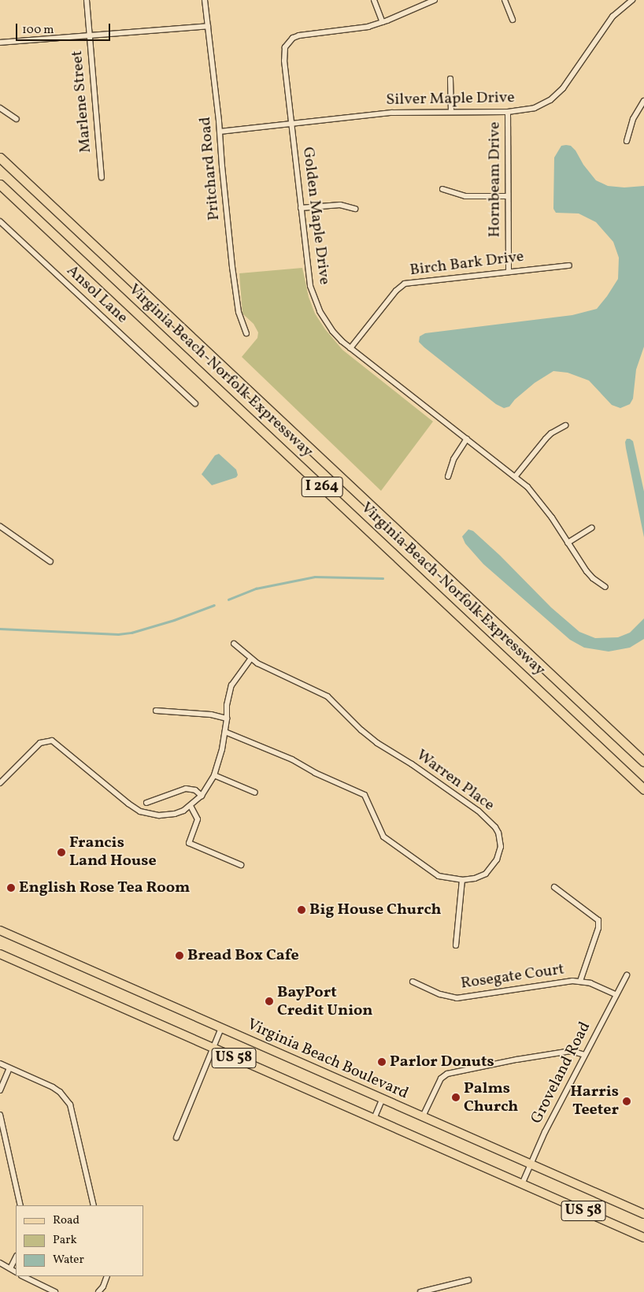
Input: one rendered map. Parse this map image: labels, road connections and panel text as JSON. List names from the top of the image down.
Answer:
{
  "streets": {
    "highway": ["Virginia Beach-Norfolk Expressway", "I 264"],
    "main road": ["US 58", "Virginia Beach Boulevard"],
    "street": [
      "Silver Maple Drive",
      "Marlene Street",
      "Pritchard Road",
      "Hornbeam Drive",
      "Golden Maple Drive",
      "Birch Bark Drive",
      "Ansol Lane",
      "Warren Place",
      "Rosegate Court",
      "Groveland Road"
    ]
  },
  "crossings": [
    ["Silver Maple Drive", "Pritchard Road"],
    ["Silver Maple Drive", "Hornbeam Drive"],
    ["Silver Maple Drive", "Golden Maple Drive"],
    ["Hornbeam Drive", "Birch Bark Drive"],
    ["Golden Maple Drive", "Birch Bark Drive"],
    ["Rosegate Court", "Groveland Road"],
    ["US 58", "Groveland Road"],
    ["Virginia Beach Boulevard", "Groveland Road"]
  ],
  "places": [
    "Francis Land House",
    "English Rose Tea Room",
    "Big House Church",
    "Bread Box Cafe",
    "BayPort Credit Union",
    "Parlor Donuts",
    "Palms Church",
    "Harris Teeter"
  ],
  "legend": ["Road", "Park", "Water"],
  "scale_bar": "100 m"
}
